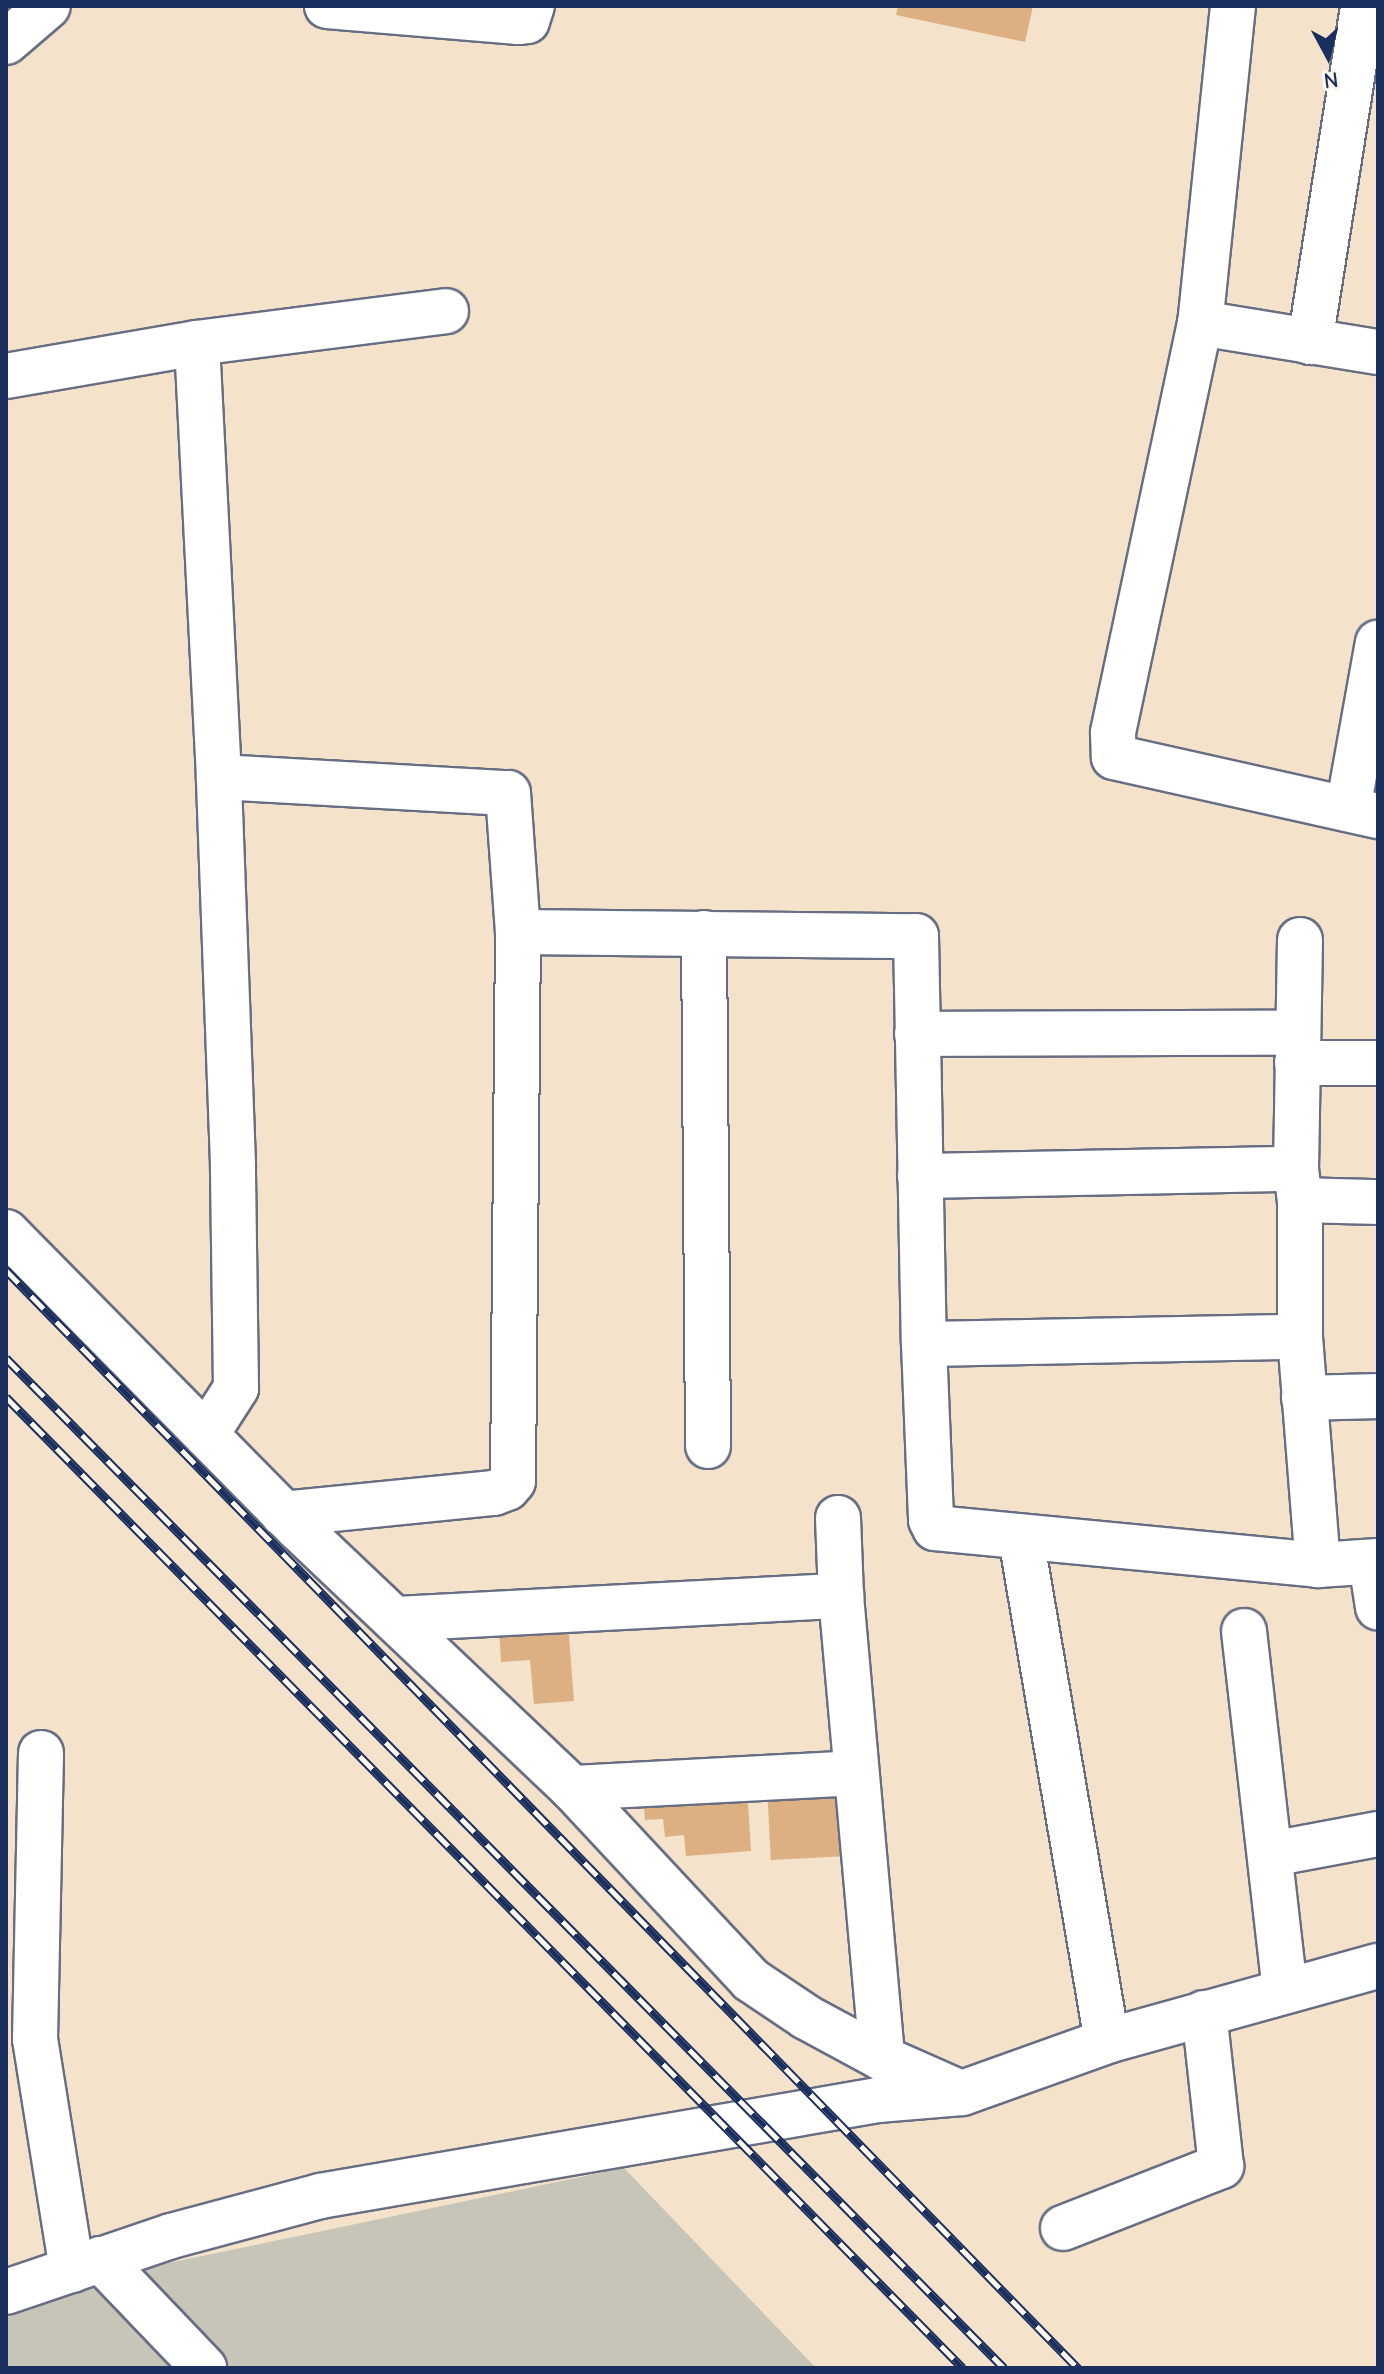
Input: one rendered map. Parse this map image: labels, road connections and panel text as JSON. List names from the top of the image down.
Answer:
{
  "north": "bottom"
}
